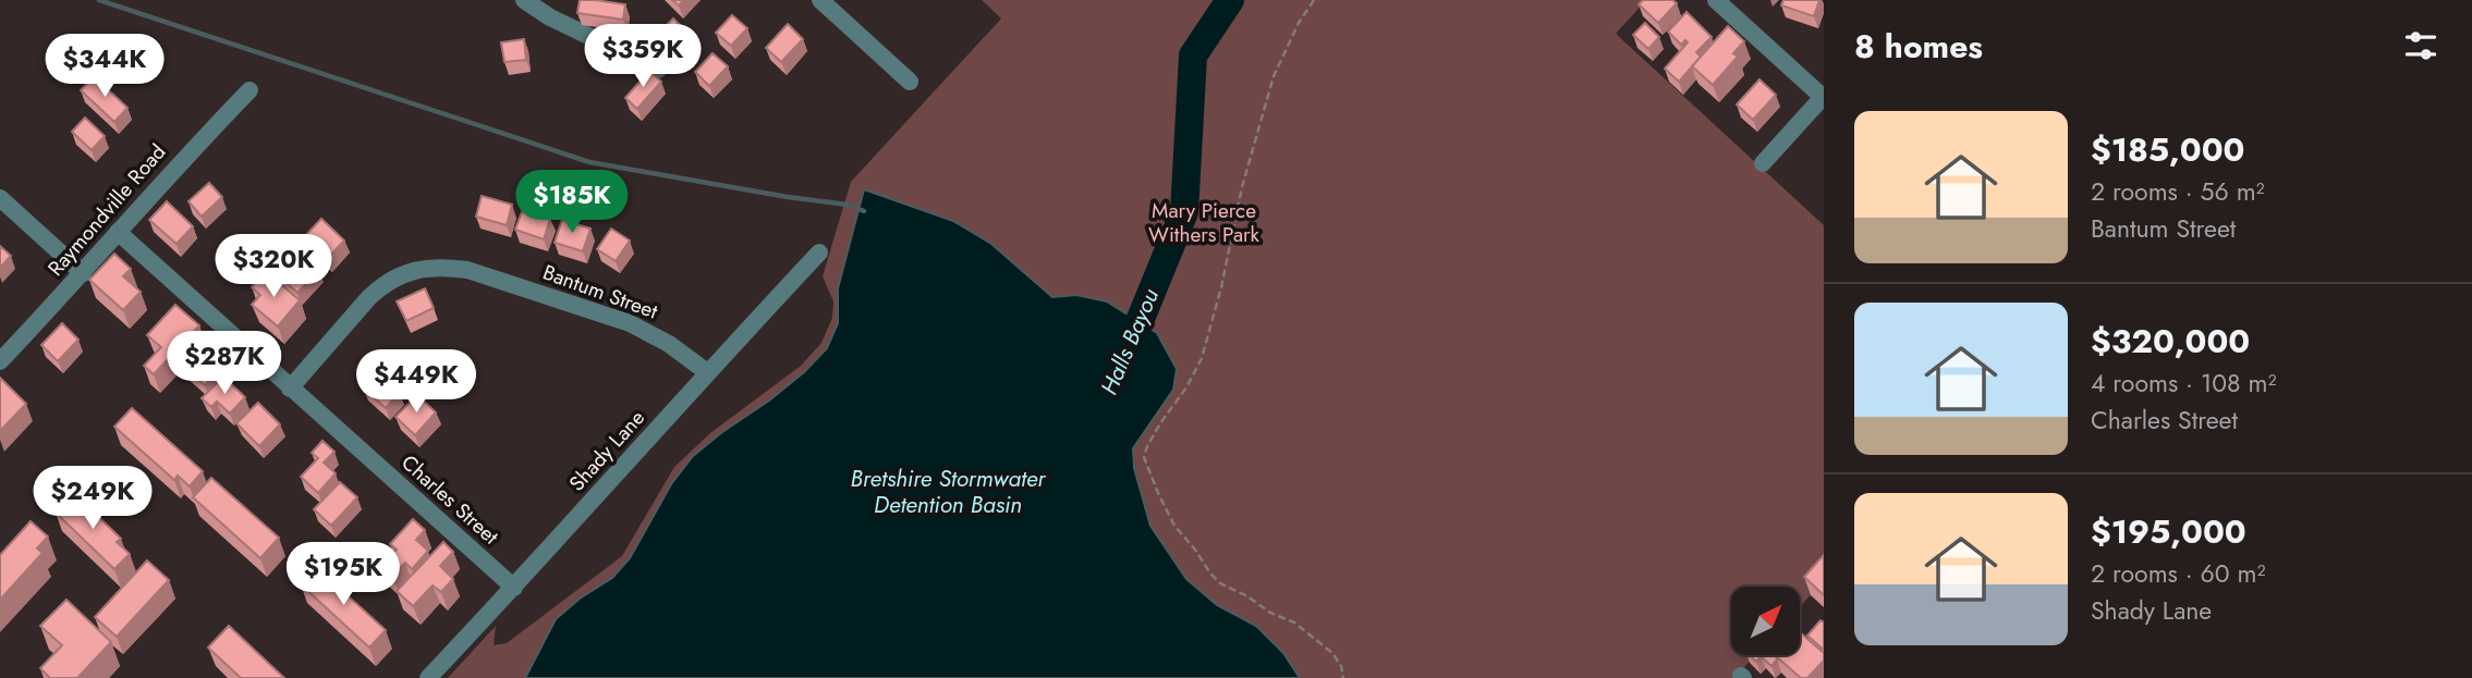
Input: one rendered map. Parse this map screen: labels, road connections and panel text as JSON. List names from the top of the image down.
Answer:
{
  "streets": {
    "street": [
      "Raymondville Road",
      "Bantum Street",
      "Shady Lane",
      "Charles Street"
    ]
  },
  "crossings": [
    ["Raymondville Road", "Charles Street"],
    ["Bantum Street", "Shady Lane"],
    ["Bantum Street", "Charles Street"],
    ["Shady Lane", "Charles Street"]
  ],
  "water": ["Halls Bayou", "Bretshire Stormwater Detention Basin"],
  "parks": ["Mary Pierce Withers Park"],
  "north": "top right",
  "page": {
    "heading": "8 homes",
    "price": [
      "$359K",
      "$344K",
      "$185K",
      "$320K",
      "$287K",
      "$449K",
      "$249K",
      "$195K"
    ],
    "list": [
      {
        "name": "$185,000",
        "note": "2 rooms · 56 m² · Bantum Street"
      },
      {
        "name": "$320,000",
        "note": "4 rooms · 108 m² · Charles Street"
      },
      {
        "name": "$195,000",
        "note": "2 rooms · 60 m² · Shady Lane"
      }
    ]
  }
}
